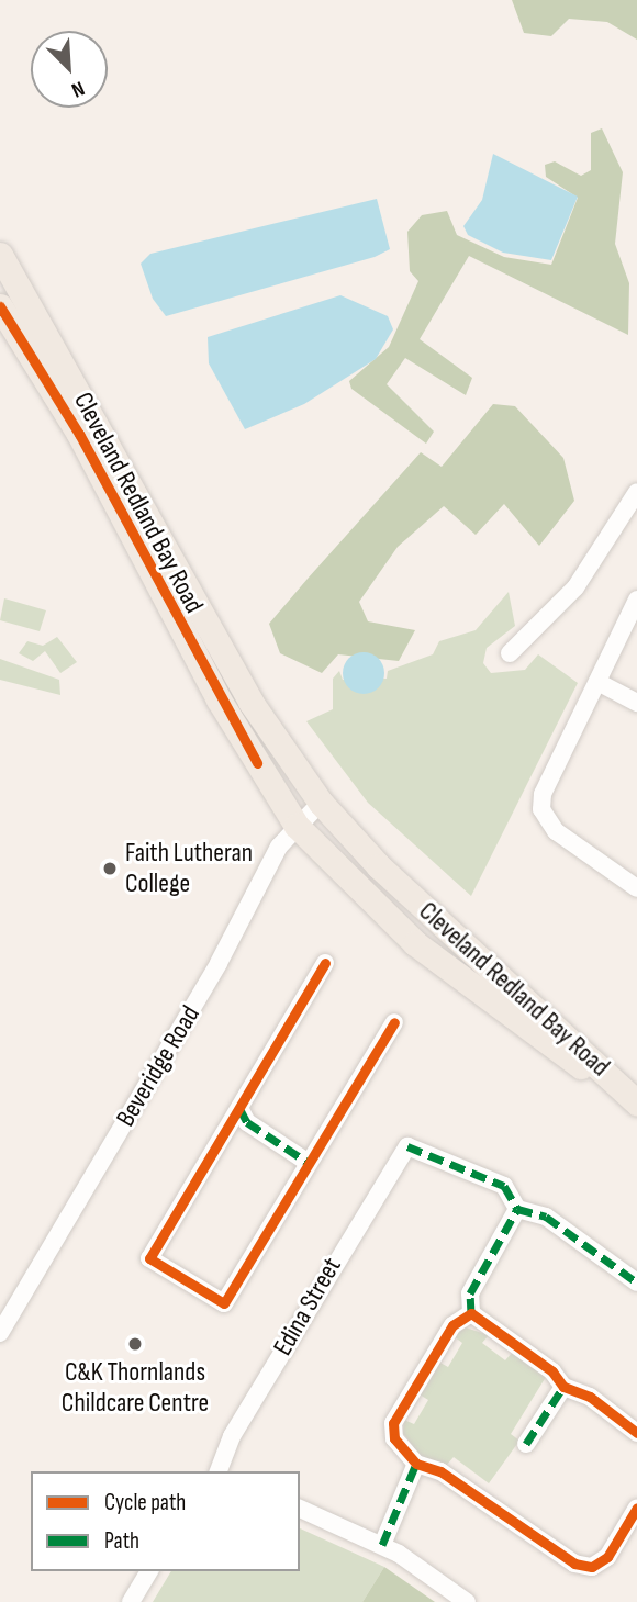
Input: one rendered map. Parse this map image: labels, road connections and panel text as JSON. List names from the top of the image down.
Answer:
{
  "streets": {
    "highway": ["Cleveland Redland Bay Road"],
    "street": ["Beveridge Road", "Edina Street"]
  },
  "crossings": [
    ["Cleveland Redland Bay Road", "Beveridge Road"]
  ],
  "places": ["Faith Lutheran College", "C&K Thornlands Childcare Centre"],
  "legend": ["Cycle path", "Path"],
  "north": "bottom right"
}
